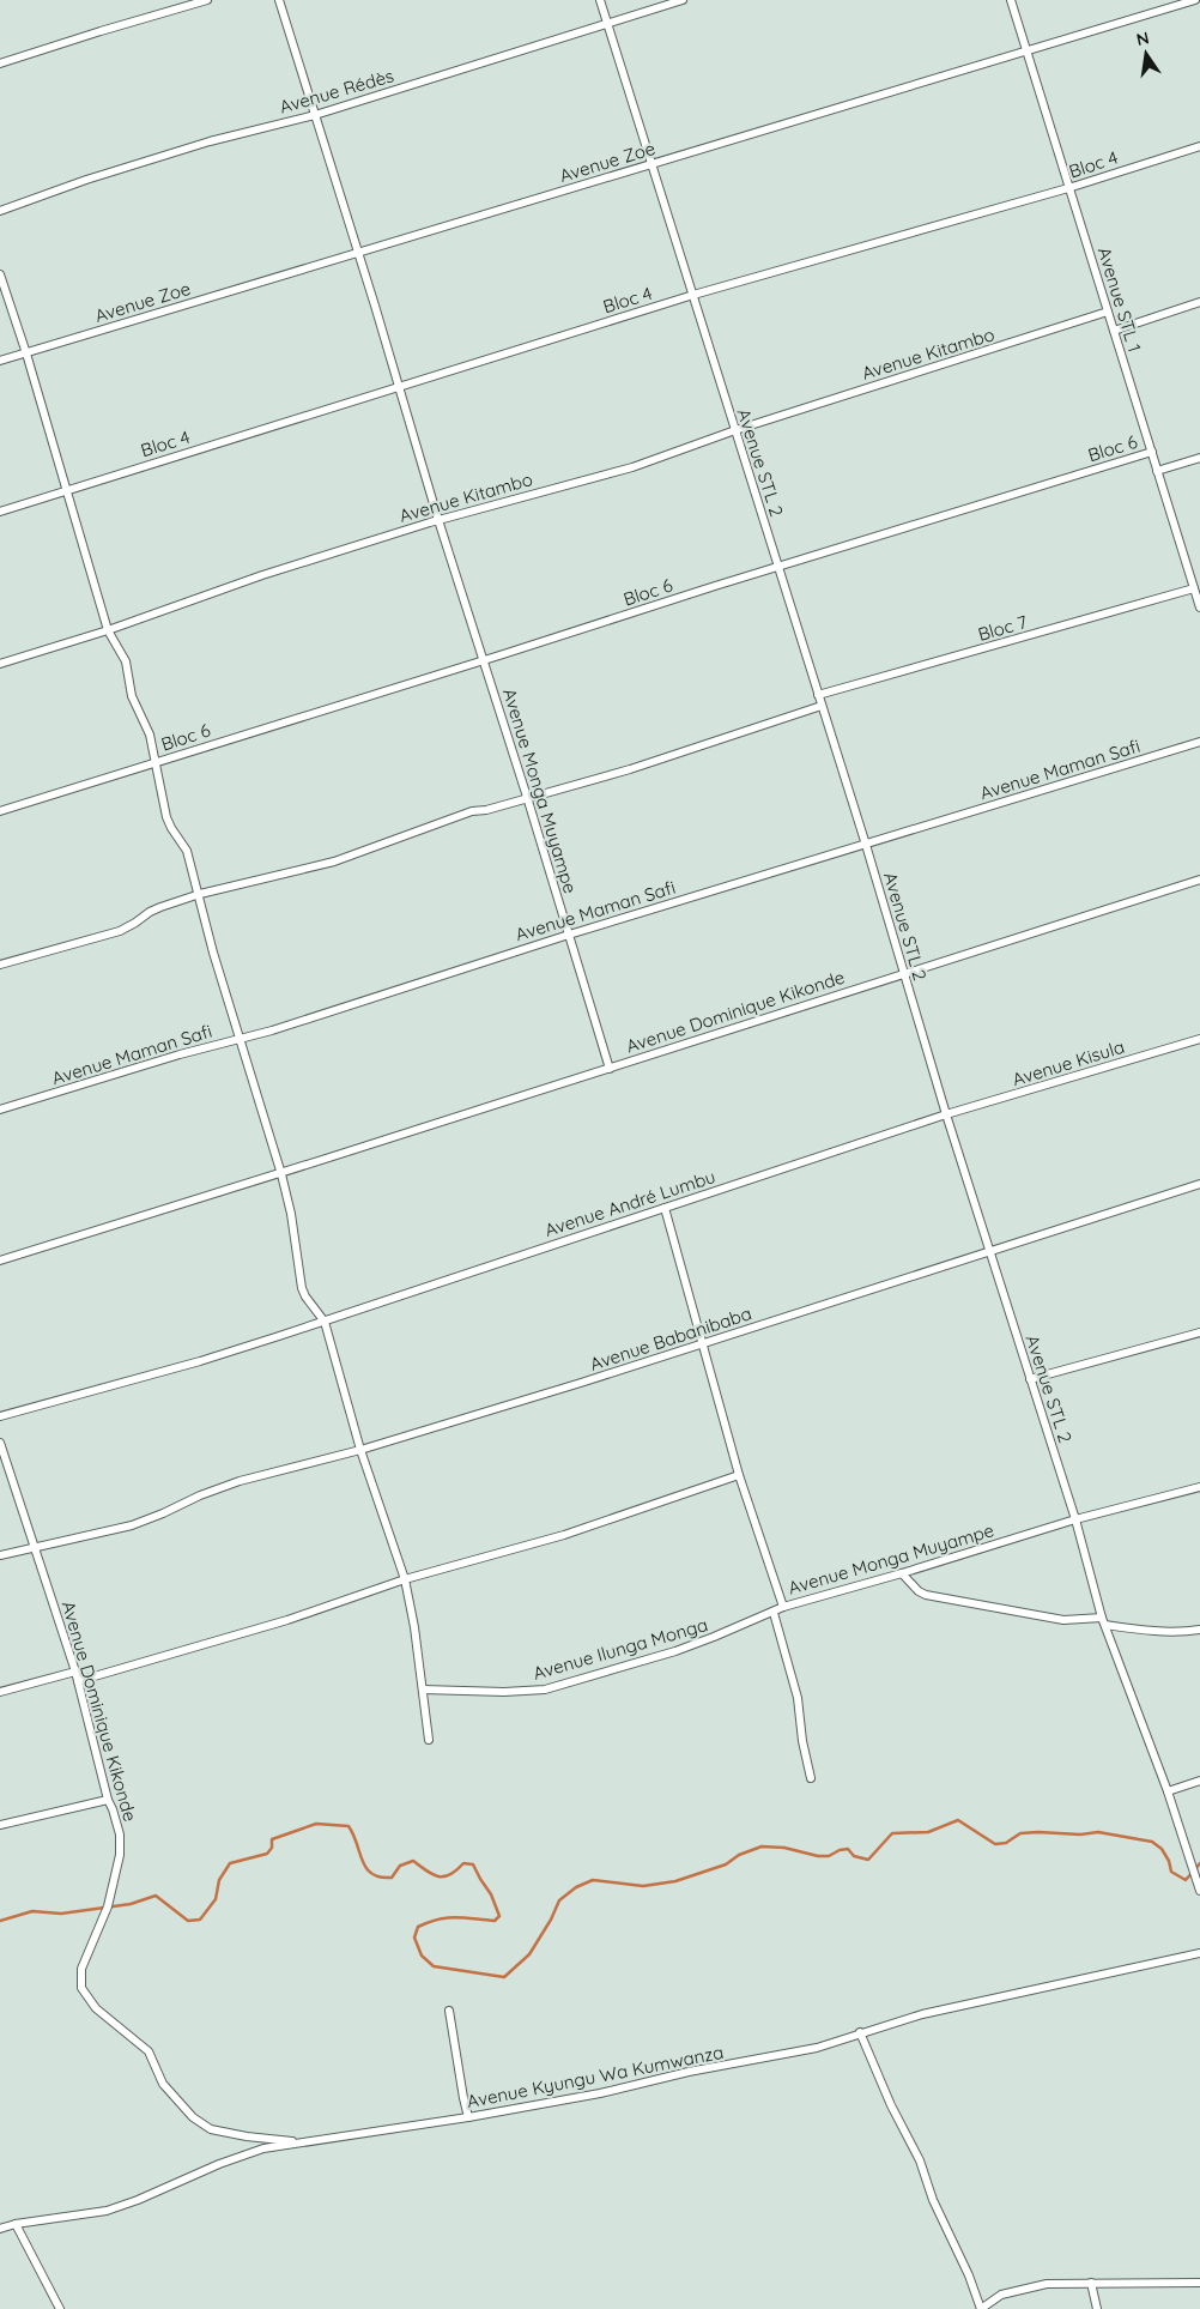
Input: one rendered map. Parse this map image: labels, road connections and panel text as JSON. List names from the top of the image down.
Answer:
{
  "streets": {
    "street": [
      "Avenue Rédès",
      "Avenue Zoe",
      "Bloc 4",
      "Avenue STL 1",
      "Avenue Kitambo",
      "Bloc 6",
      "Avenue STL 2",
      "Bloc 7",
      "Avenue Maman Safi",
      "Avenue Monga Muyampe",
      "Avenue Dominique Kikonde",
      "Avenue Kisula",
      "Avenue André Lumbu",
      "Avenue Babanibaba",
      "Avenue Ilunga Monga",
      "Avenue Kyungu Wa Kumwanza"
    ]
  },
  "crossings": [
    ["Avenue Rédès", "Avenue STL 2"],
    ["Avenue Rédès", "Avenue Monga Muyampe"],
    ["Avenue Zoe", "Avenue STL 1"],
    ["Avenue Zoe", "Avenue STL 2"],
    ["Avenue Zoe", "Avenue Monga Muyampe"],
    ["Bloc 4", "Avenue STL 1"],
    ["Bloc 4", "Avenue STL 2"],
    ["Bloc 4", "Avenue Monga Muyampe"],
    ["Avenue STL 1", "Avenue Kitambo"],
    ["Avenue STL 1", "Bloc 6"],
    ["Avenue STL 1", "Bloc 7"],
    ["Avenue Kitambo", "Avenue STL 2"],
    ["Avenue Kitambo", "Avenue Monga Muyampe"],
    ["Bloc 6", "Avenue STL 2"],
    ["Bloc 6", "Avenue Monga Muyampe"],
    ["Avenue STL 2", "Bloc 7"],
    ["Avenue STL 2", "Avenue Maman Safi"],
    ["Avenue STL 2", "Avenue Monga Muyampe"],
    ["Avenue STL 2", "Avenue Dominique Kikonde"],
    ["Avenue STL 2", "Avenue Kisula"],
    ["Avenue STL 2", "Avenue André Lumbu"],
    ["Avenue STL 2", "Avenue Babanibaba"],
    ["Avenue Maman Safi", "Avenue Monga Muyampe"],
    ["Avenue Monga Muyampe", "Avenue Dominique Kikonde"],
    ["Avenue Monga Muyampe", "Avenue André Lumbu"],
    ["Avenue Monga Muyampe", "Avenue Babanibaba"],
    ["Avenue Monga Muyampe", "Avenue Ilunga Monga"],
    ["Avenue Dominique Kikonde", "Avenue Babanibaba"],
    ["Avenue Dominique Kikonde", "Avenue Kyungu Wa Kumwanza"],
    ["Avenue Kisula", "Avenue André Lumbu"]
  ],
  "north": "top"
}
